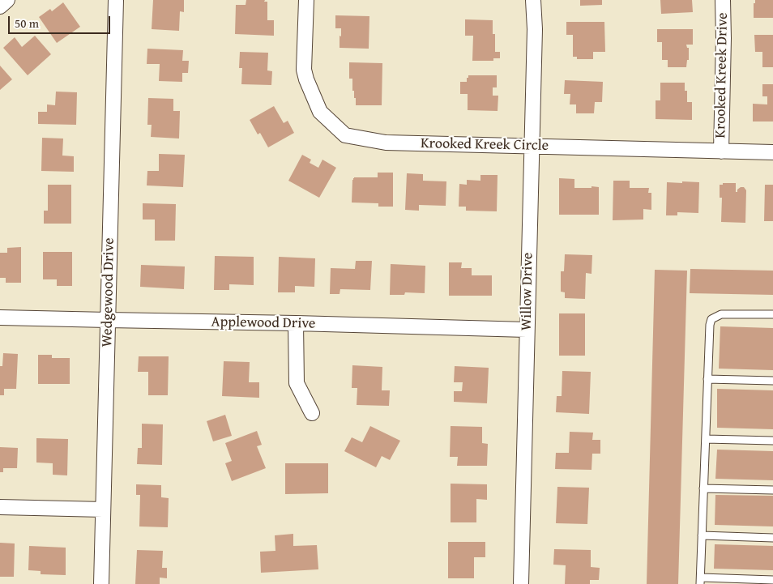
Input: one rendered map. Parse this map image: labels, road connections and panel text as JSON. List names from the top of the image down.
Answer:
{
  "streets": {
    "street": [
      "Krooked Kreek Drive",
      "Krooked Kreek Circle",
      "Willow Drive",
      "Wedgewood Drive",
      "Applewood Drive"
    ]
  },
  "crossings": [
    ["Krooked Kreek Drive", "Krooked Kreek Circle"],
    ["Krooked Kreek Circle", "Willow Drive"],
    ["Willow Drive", "Applewood Drive"],
    ["Wedgewood Drive", "Applewood Drive"]
  ],
  "scale_bar": "50 m"
}
